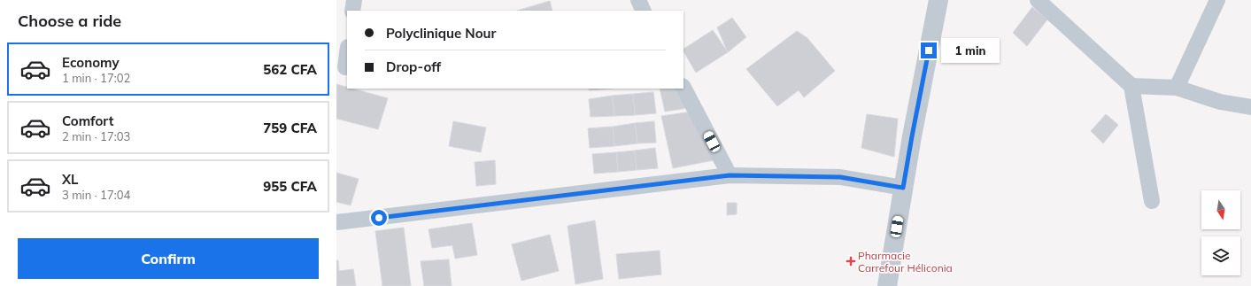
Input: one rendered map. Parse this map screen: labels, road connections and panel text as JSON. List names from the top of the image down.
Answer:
{
  "places": {
    "health": ["Pharmacie Carrefour Héliconia"]
  },
  "north": "bottom",
  "page": {
    "heading": "Choose a ride",
    "banner": ["Polyclinique Nour", "Drop-off"],
    "bubble": "1 min",
    "list": [
      {
        "name": "Economy",
        "note": "1 min · 17:02",
        "value": "562 CFA"
      },
      {
        "name": "Comfort",
        "note": "2 min · 17:03",
        "value": "759 CFA"
      },
      {
        "name": "XL",
        "note": "3 min · 17:04",
        "value": "955 CFA"
      }
    ],
    "buttons": "Confirm"
  }
}
